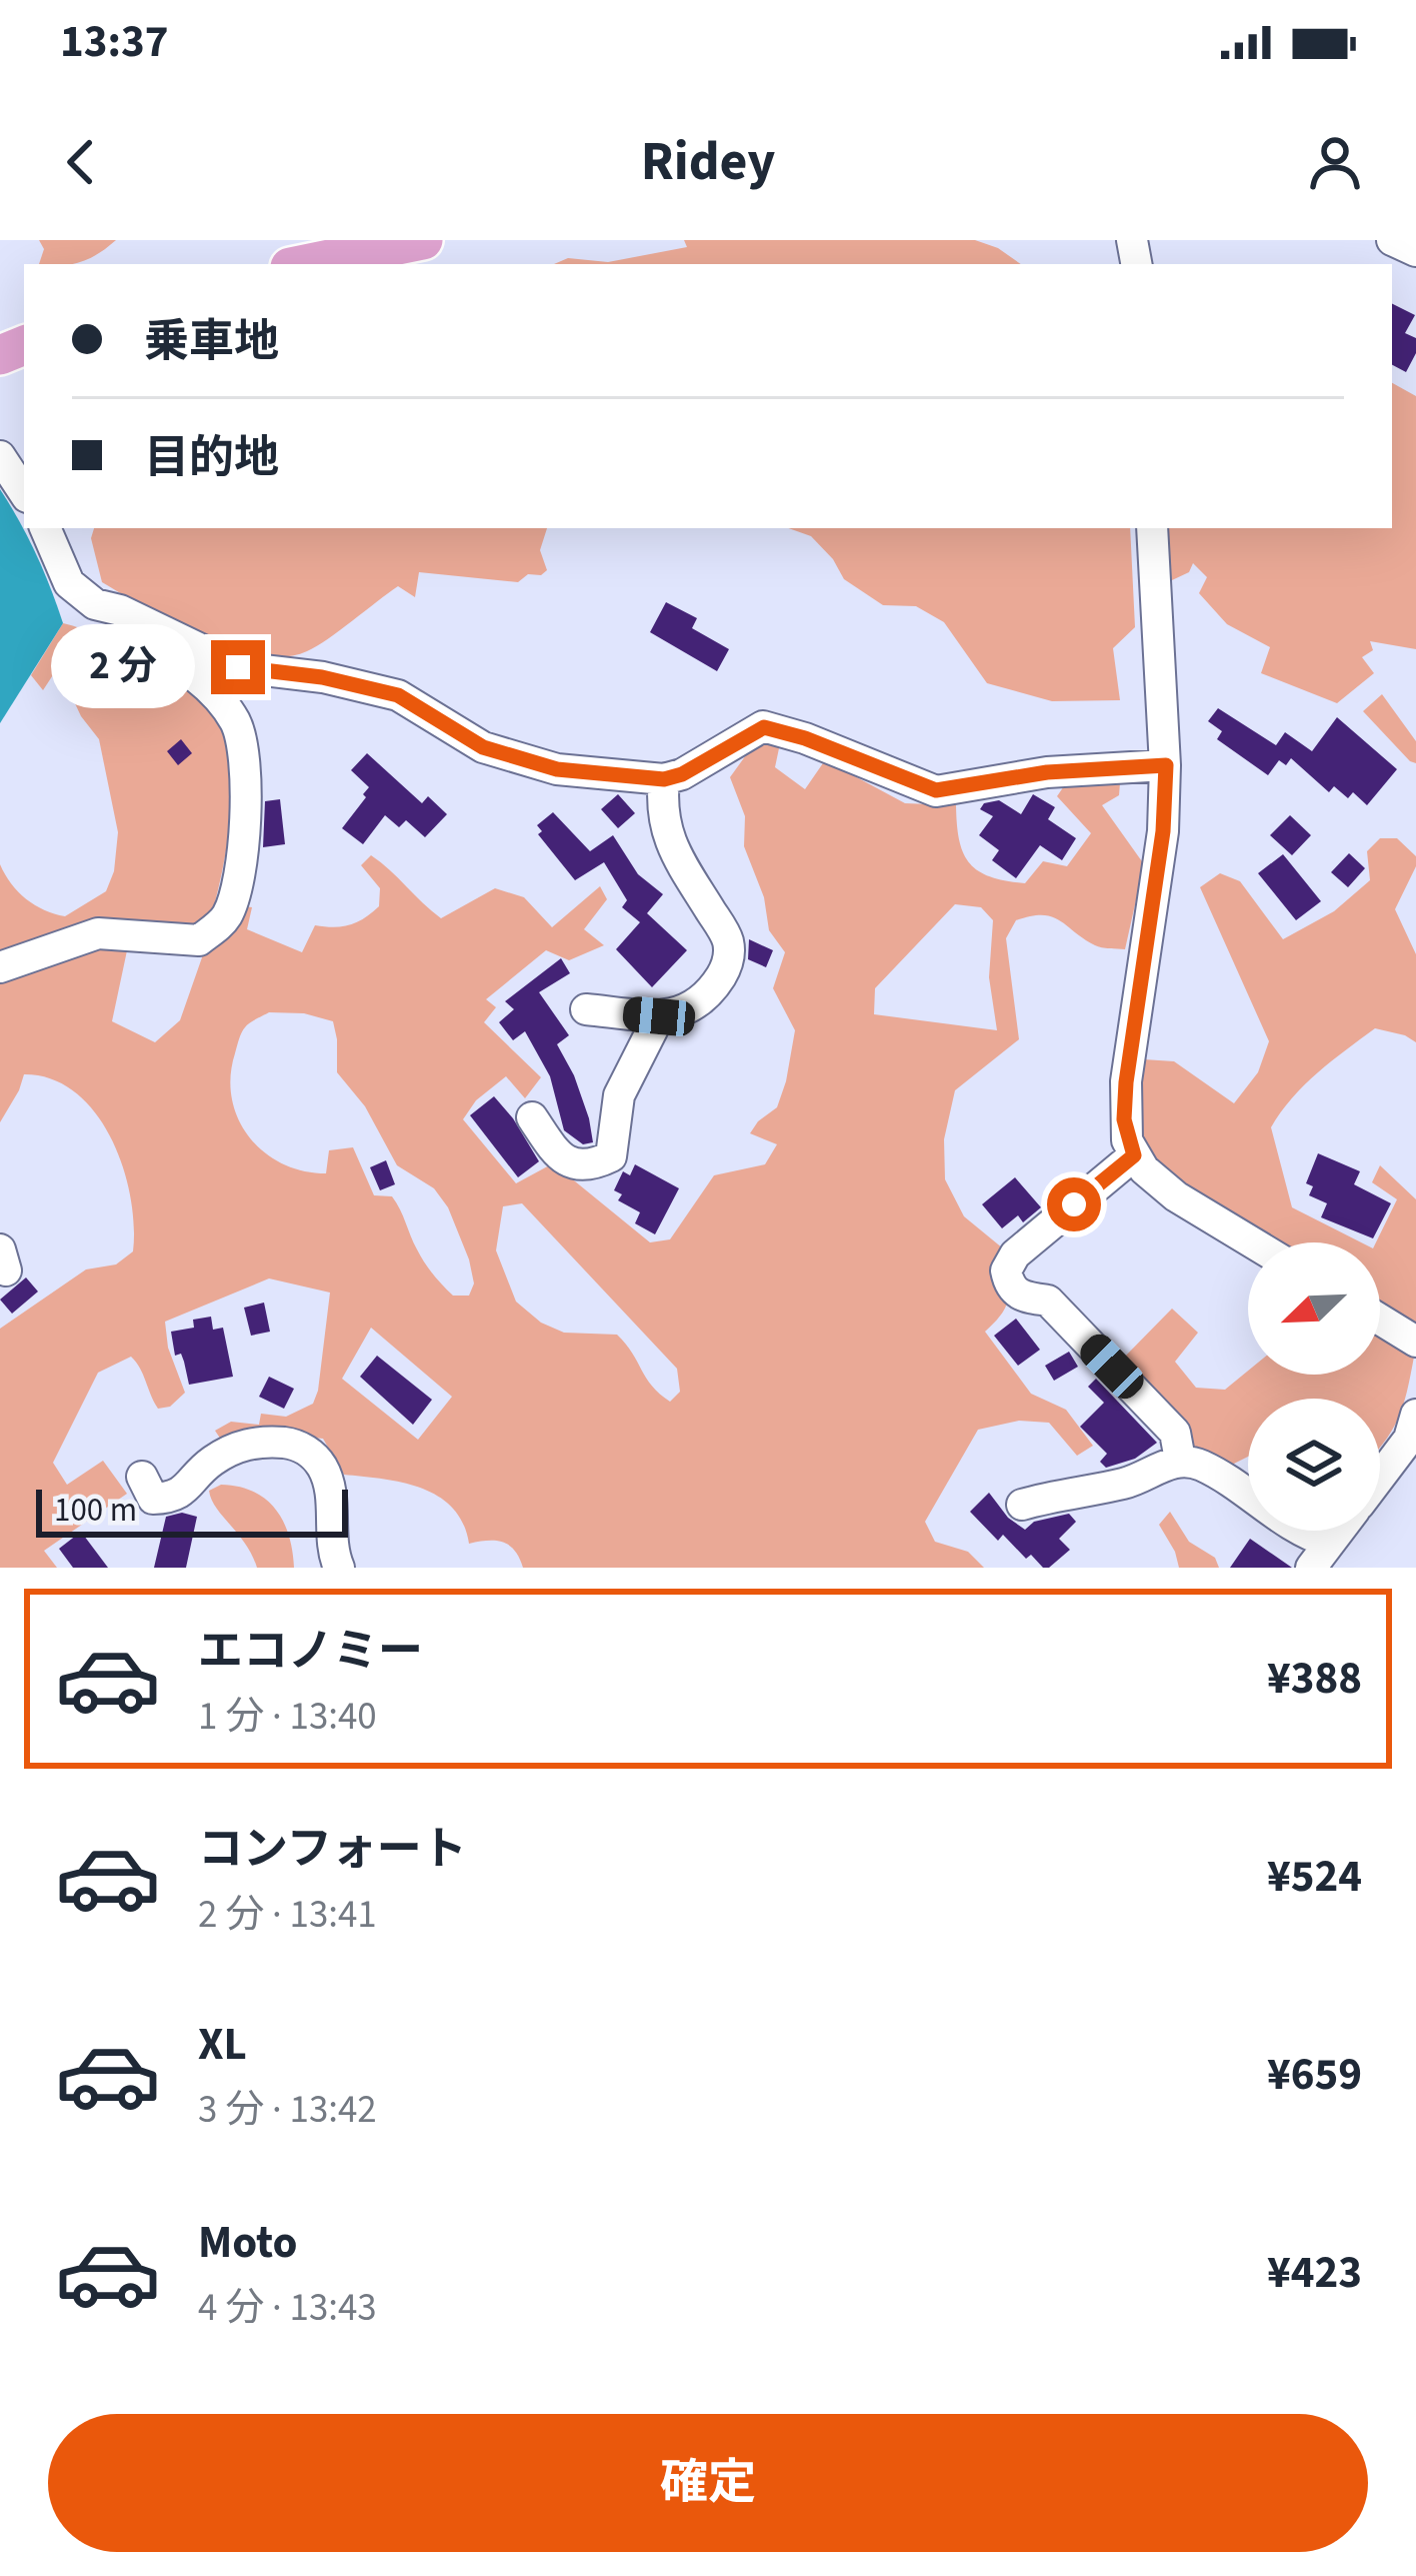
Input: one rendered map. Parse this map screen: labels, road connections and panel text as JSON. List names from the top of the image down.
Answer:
{
  "scale_bar": "100 m",
  "north": "bottom left",
  "page": {
    "status": "13:37",
    "header": "Ridey",
    "banner": ["乗車地", "目的地"],
    "bubble": "2 分",
    "scale": "100 m",
    "list": [
      {
        "name": "エコノミー",
        "note": "1 分 · 13:40",
        "value": "¥388"
      },
      {
        "name": "コンフォート",
        "note": "2 分 · 13:41",
        "value": "¥524"
      },
      {
        "name": "XL",
        "note": "3 分 · 13:42",
        "value": "¥659"
      },
      {
        "name": "Moto",
        "note": "4 分 · 13:43",
        "value": "¥423"
      }
    ],
    "buttons": "確定"
  }
}
